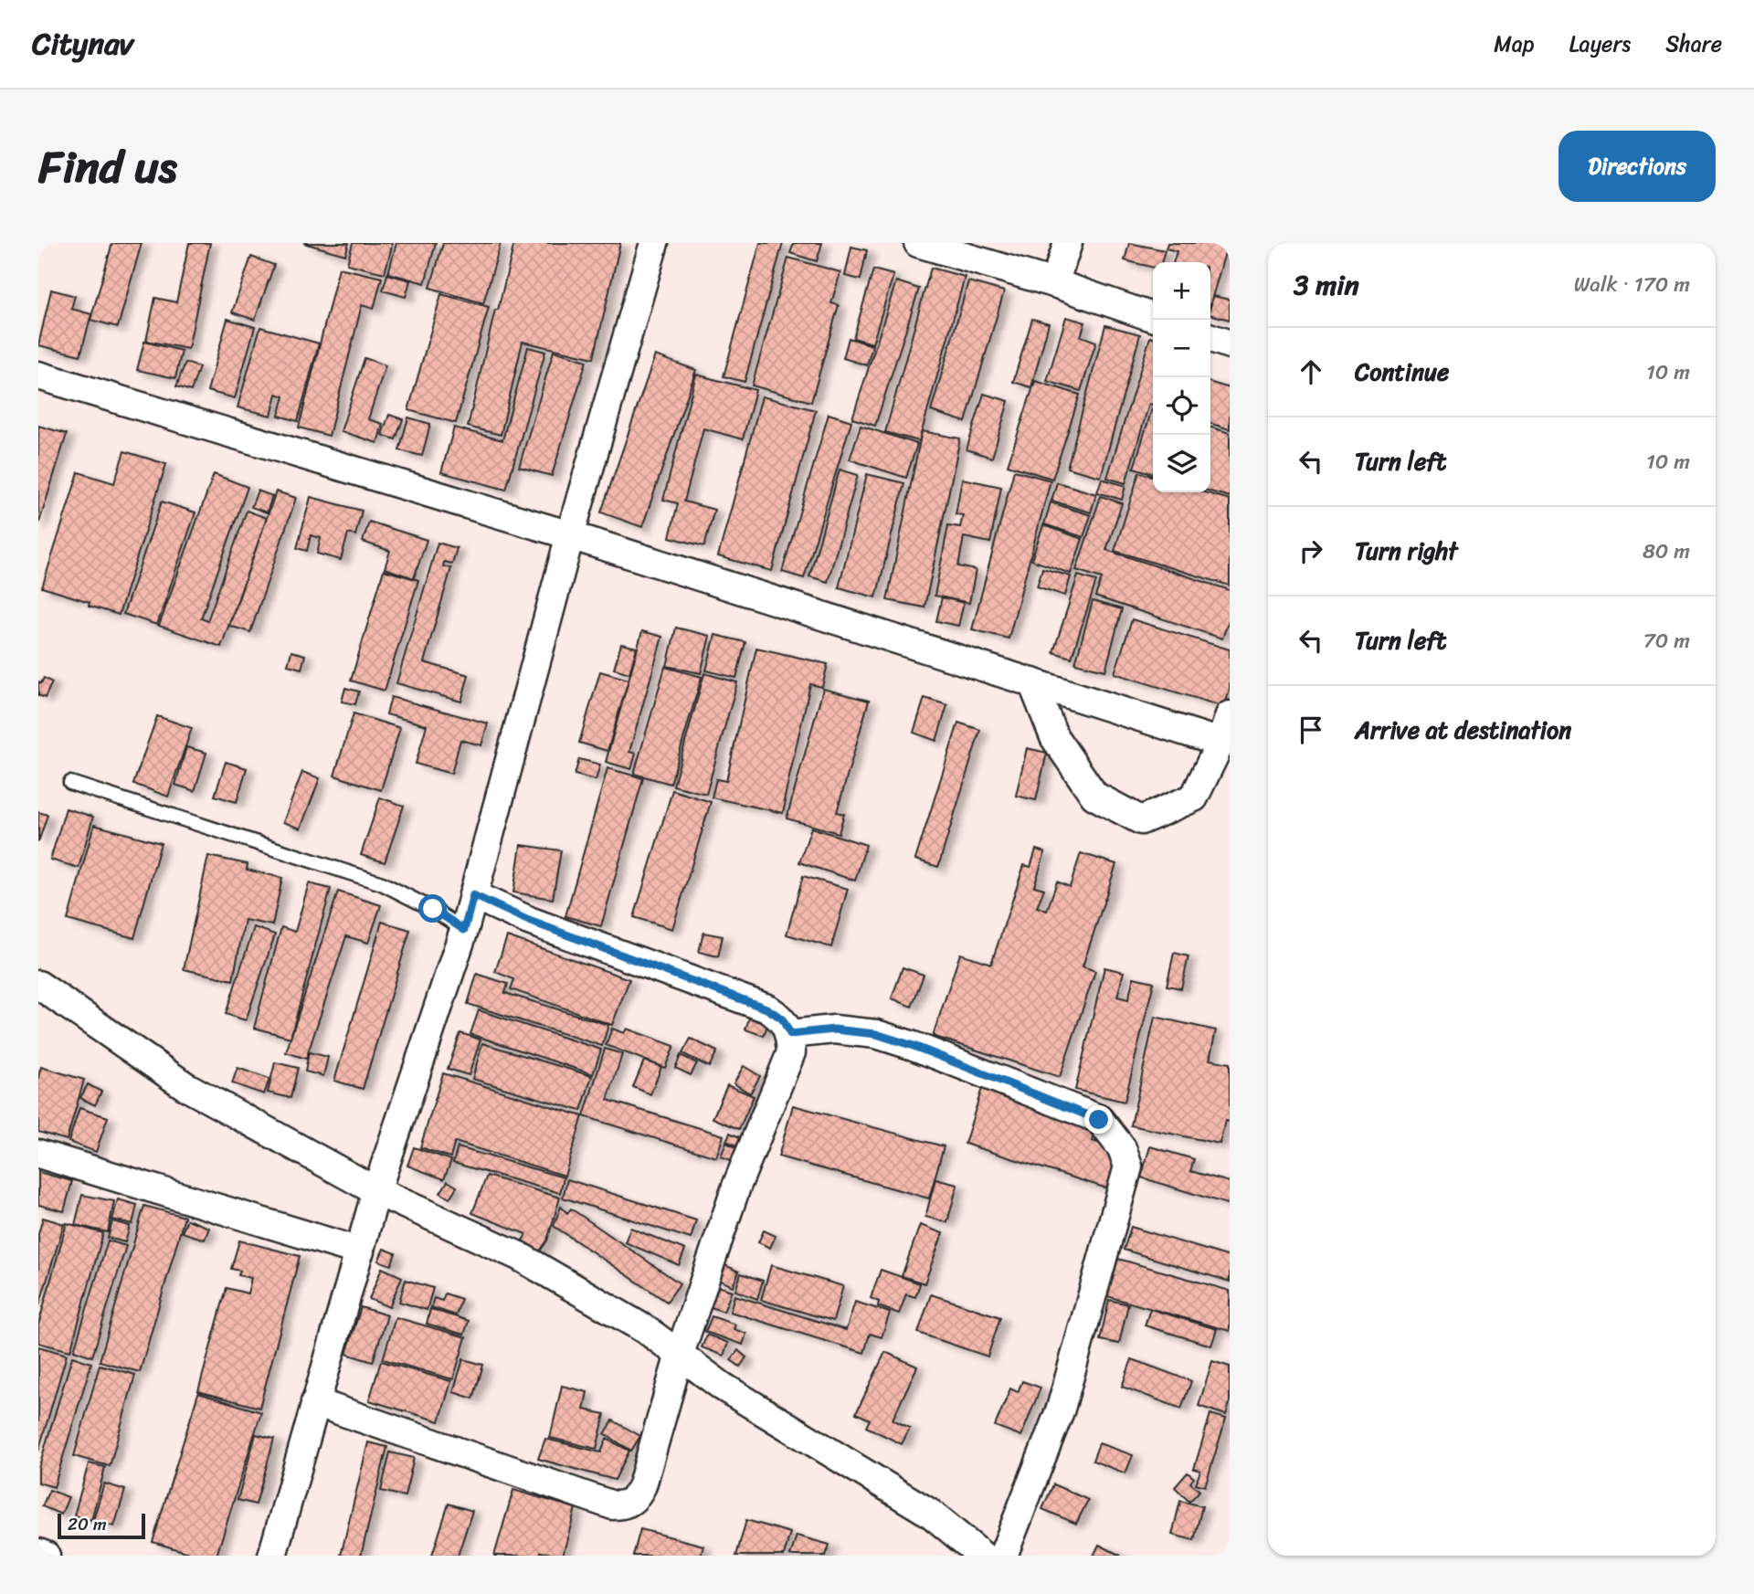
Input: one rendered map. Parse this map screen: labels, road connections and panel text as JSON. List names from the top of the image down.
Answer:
{
  "scale_bar": "20 m",
  "page": {
    "header": "Citynav",
    "nav": ["Map", "Layers", "Share"],
    "title": "Find us",
    "buttons": "Directions",
    "heading": ["3 min", "Walk · 170 m"],
    "map_buttons": ["+", "−"],
    "list": [
      ["Continue", "10 m"],
      ["Turn left", "10 m"],
      ["Turn right", "80 m"],
      ["Turn left", "70 m"],
      "Arrive at destination"
    ],
    "scale": "20 m"
  }
}
